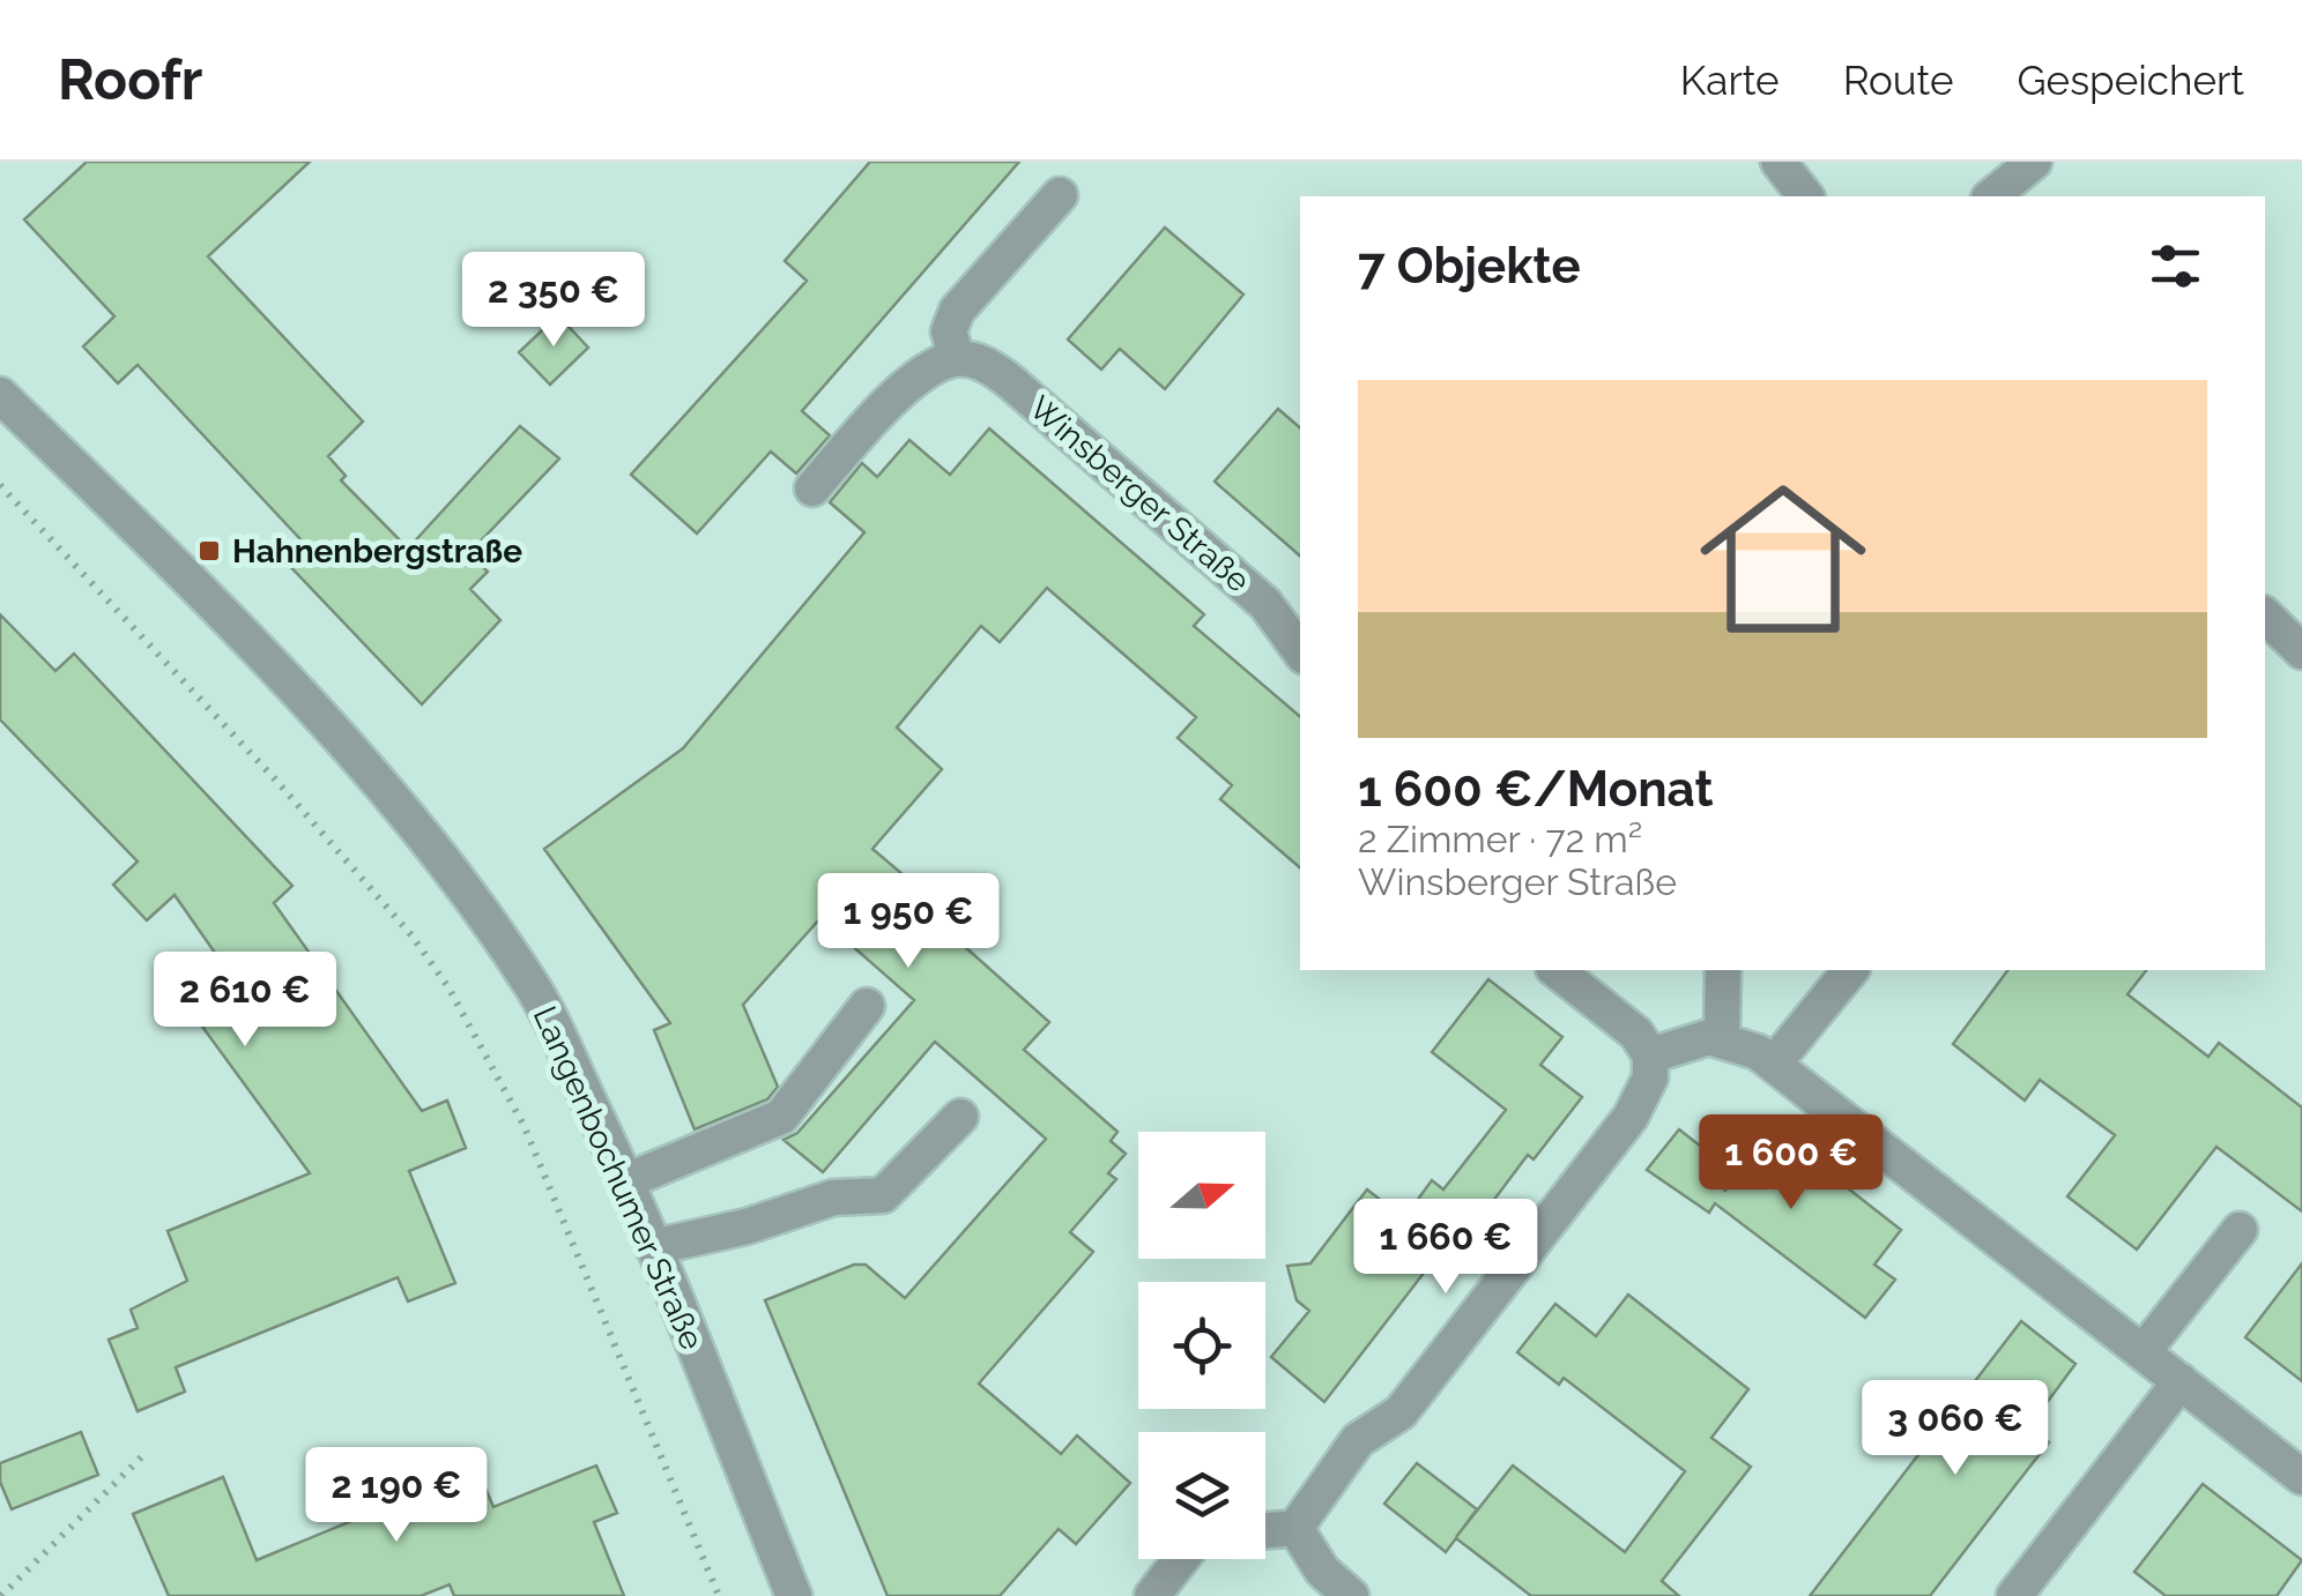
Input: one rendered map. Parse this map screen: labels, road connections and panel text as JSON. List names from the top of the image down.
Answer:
{
  "streets": {
    "street": ["Winsberger Straße", "Langenbochumer Straße"]
  },
  "places": {
    "transit": ["Hahnenbergstraße"]
  },
  "north": "right",
  "page": {
    "header": "Roofr",
    "nav": ["Karte", "Route", "Gespeichert"],
    "heading": "7 Objekte",
    "price": [
      "2 350 €",
      "1 950 €",
      "2 610 €",
      "1 600 €",
      "1 660 €",
      "3 060 €",
      "2 190 €"
    ],
    "list": [
      {
        "name": "1 600 €/Monat",
        "note": "2 Zimmer · 72 m² · Winsberger Straße"
      }
    ]
  }
}
